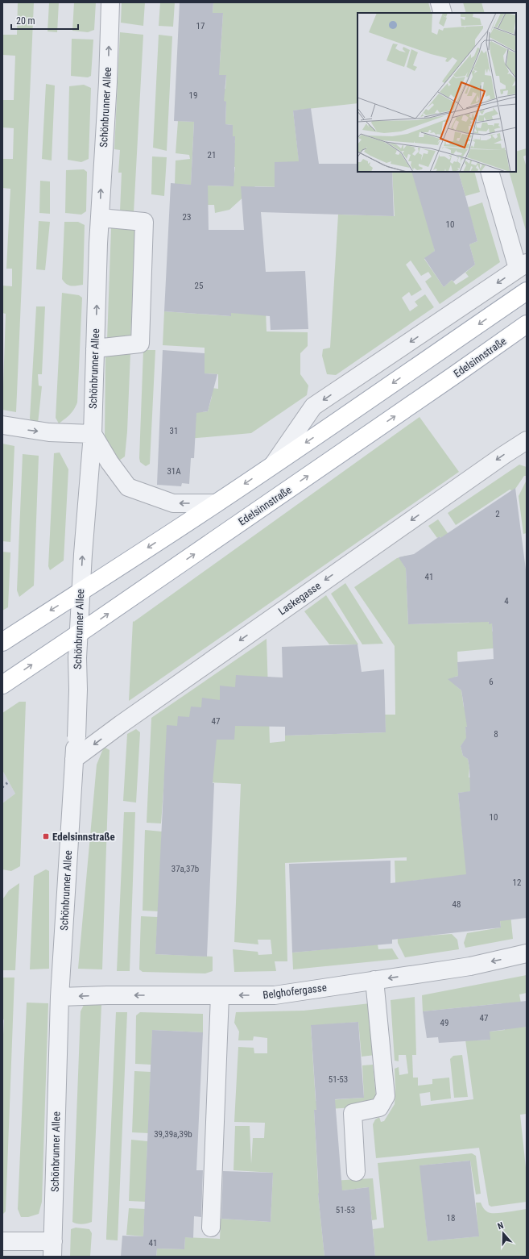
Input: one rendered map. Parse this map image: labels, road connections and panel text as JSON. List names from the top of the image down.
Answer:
{
  "streets": {
    "main road": ["Edelsinnstraße"],
    "street": ["Schönbrunner Allee", "Laskegasse", "Belghofergasse"]
  },
  "crossings": [
    ["Schönbrunner Allee", "Edelsinnstraße"],
    ["Schönbrunner Allee", "Laskegasse"],
    ["Schönbrunner Allee", "Belghofergasse"]
  ],
  "one_way": ["Schönbrunner Allee", "Belghofergasse"],
  "places": {
    "transit": ["Edelsinnstraße"]
  },
  "house_numbers": [
    "17",
    "19",
    "21",
    "23",
    "10",
    "25",
    "31",
    "31A",
    "2",
    "41",
    "4",
    "6",
    "47",
    "8",
    "10",
    "37a,37b",
    "12",
    "48",
    "47",
    "49",
    "51-53",
    "39,39a,39b",
    "51-53",
    "18",
    "41"
  ],
  "scale_bar": "20 m",
  "north": "top"
}
